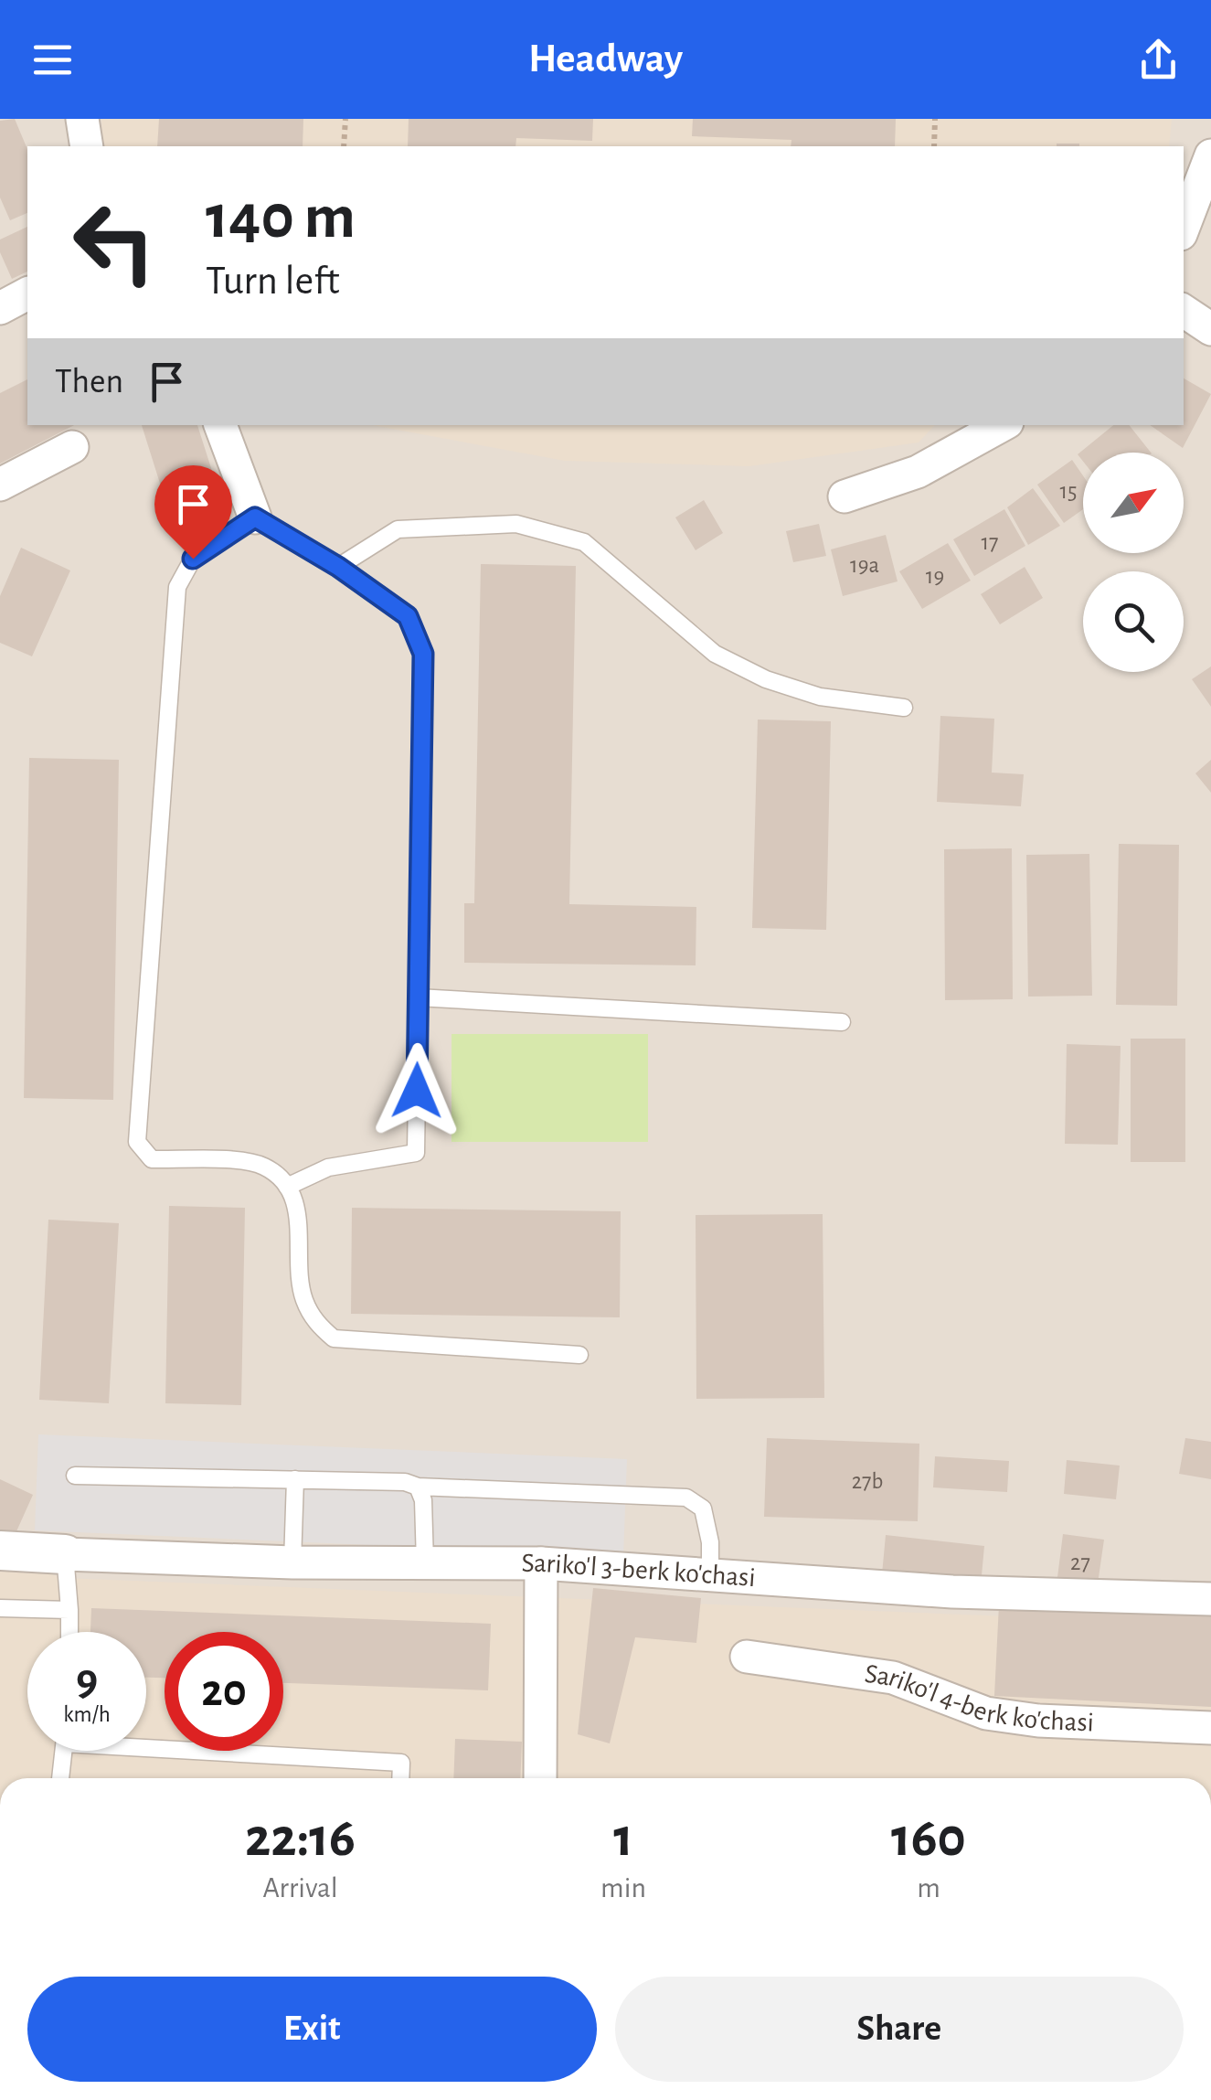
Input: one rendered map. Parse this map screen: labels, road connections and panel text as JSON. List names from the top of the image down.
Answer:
{
  "streets": {
    "street": ["Sariko'l 3-berk ko'chasi", "Sariko'l 4-berk ko'chasi"]
  },
  "house_numbers": [
    "15",
    "17",
    "19a",
    "19",
    "27b",
    "27"
  ],
  "north": "top right",
  "page": {
    "header": "Headway",
    "turn": ["140 m", "Turn left"],
    "then": "Then",
    "speed": "9 km/h",
    "limit": "20",
    "eta": [
      "22:16",
      "Arrival",
      "1",
      "min",
      "160",
      "m"
    ],
    "buttons": ["Exit", "Share"]
  }
}
